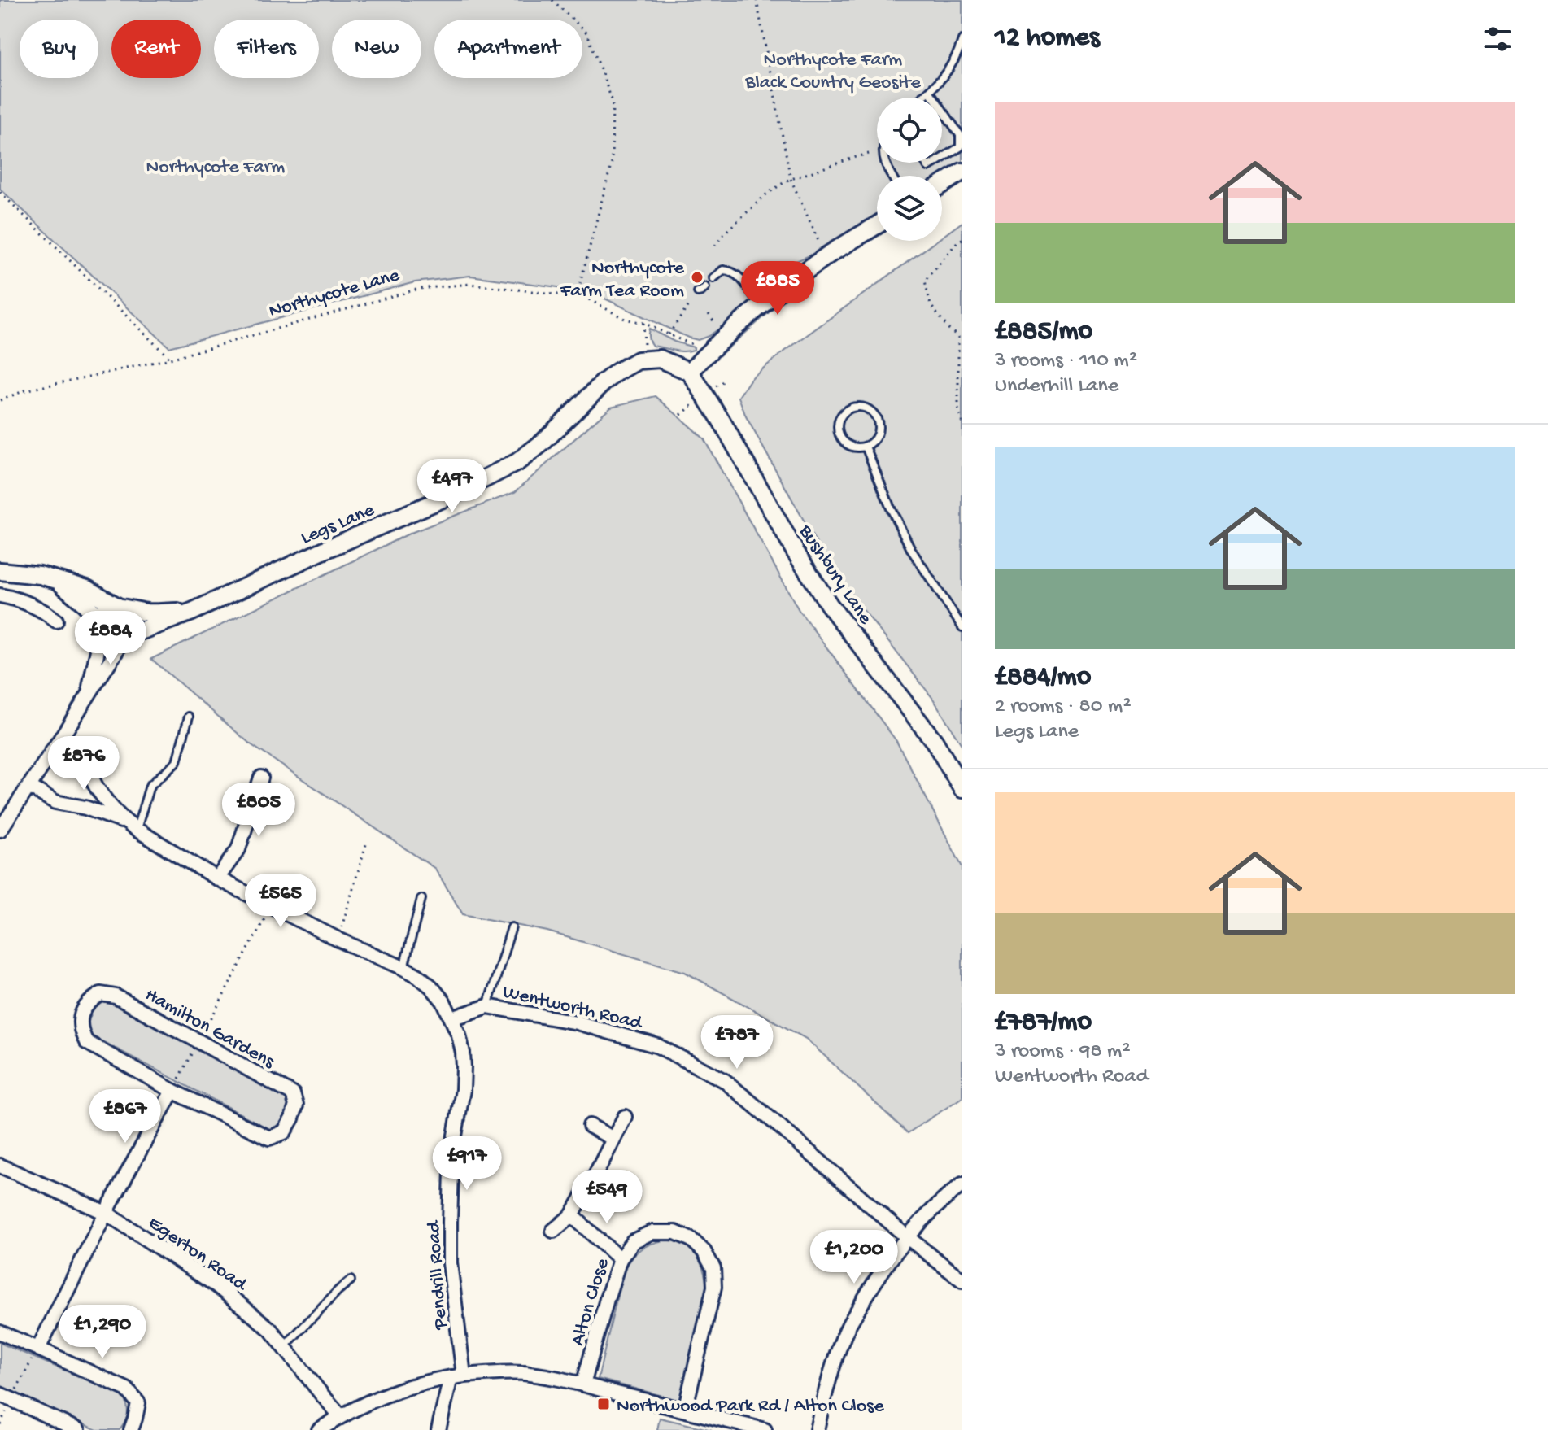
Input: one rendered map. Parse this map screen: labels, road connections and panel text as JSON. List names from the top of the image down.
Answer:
{
  "streets": {
    "street": [
      "Legs Lane",
      "Bushbury Lane",
      "Wentworth Road",
      "Hamilton Gardens",
      "Egerton Road",
      "Pendrill Road",
      "Alton Close"
    ],
    "path": ["Northycote Lane"]
  },
  "crossings": [
    ["Wentworth Road", "Pendrill Road"]
  ],
  "parks": ["Northycote Farm Black Country Geosite", "Northycote Farm"],
  "places": {
    "other": ["Northycote Farm Tea Room"],
    "transit": ["Northwood Park Rd / Alton Close"]
  },
  "page": {
    "heading": "12 homes",
    "chip": [
      "Buy",
      "Rent",
      "Filters",
      "New",
      "Apartment"
    ],
    "list": [
      {
        "name": "£885/mo",
        "note": "3 rooms · 110 m² · Underhill Lane"
      },
      {
        "name": "£884/mo",
        "note": "2 rooms · 80 m² · Legs Lane"
      },
      {
        "name": "£787/mo",
        "note": "3 rooms · 98 m² · Wentworth Road"
      }
    ],
    "price": [
      "£885",
      "£497",
      "£884",
      "£876",
      "£805",
      "£565",
      "£787",
      "£867",
      "£917",
      "£549",
      "£1,200",
      "£1,290"
    ]
  }
}
